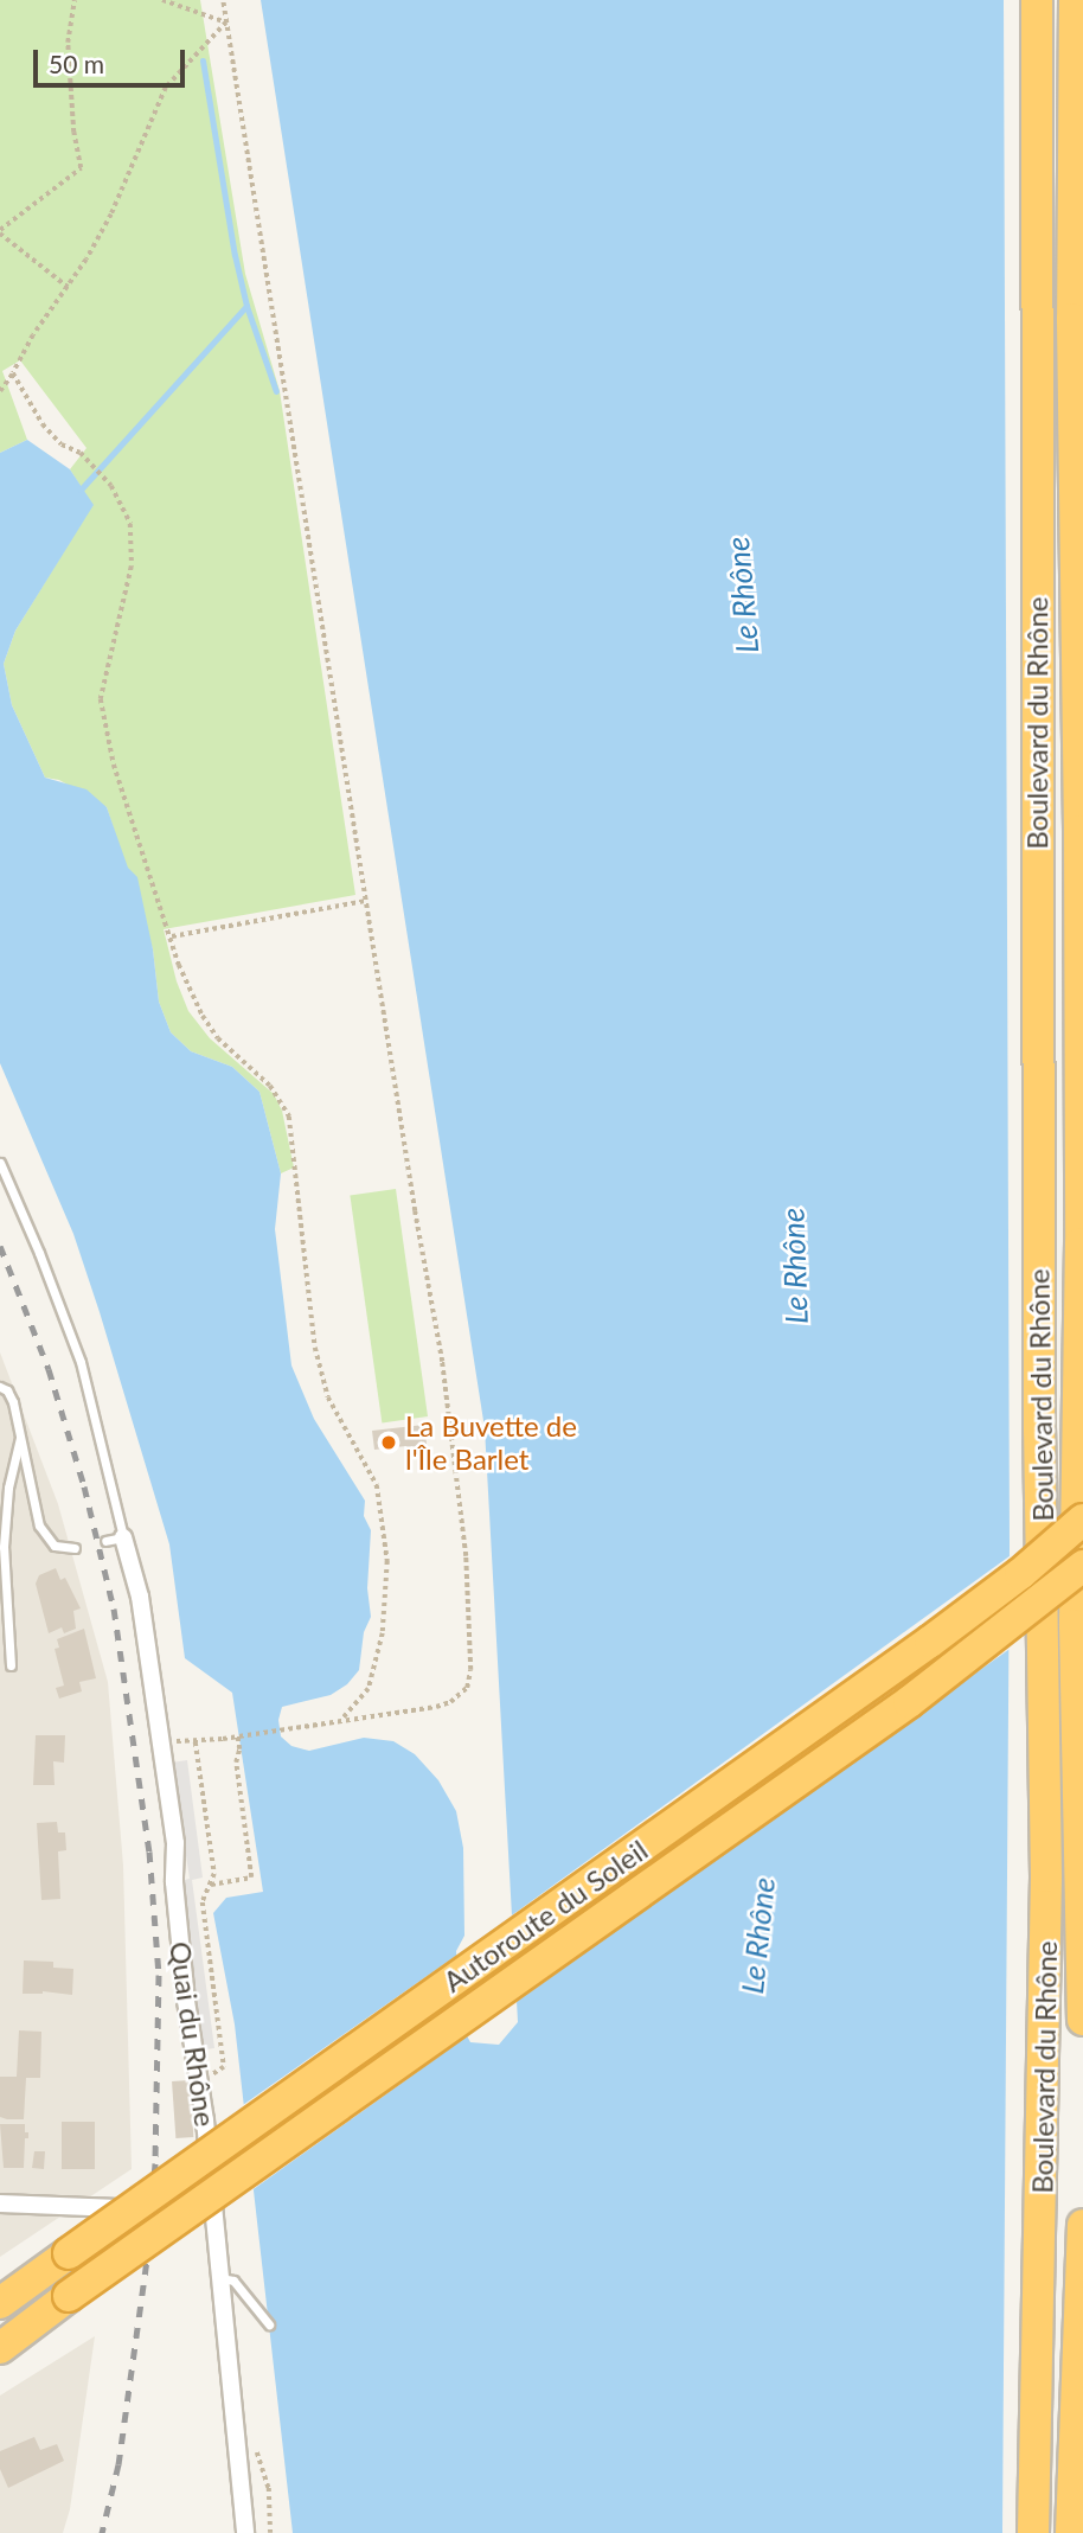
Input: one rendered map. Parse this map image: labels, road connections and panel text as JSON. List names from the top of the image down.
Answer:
{
  "streets": {
    "highway": ["Boulevard du Rhône", "Autoroute du Soleil"],
    "street": ["Quai du Rhône"]
  },
  "water": ["Le Rhône"],
  "places": ["La Buvette de l'Île Barlet"],
  "scale_bar": "50 m"
}
